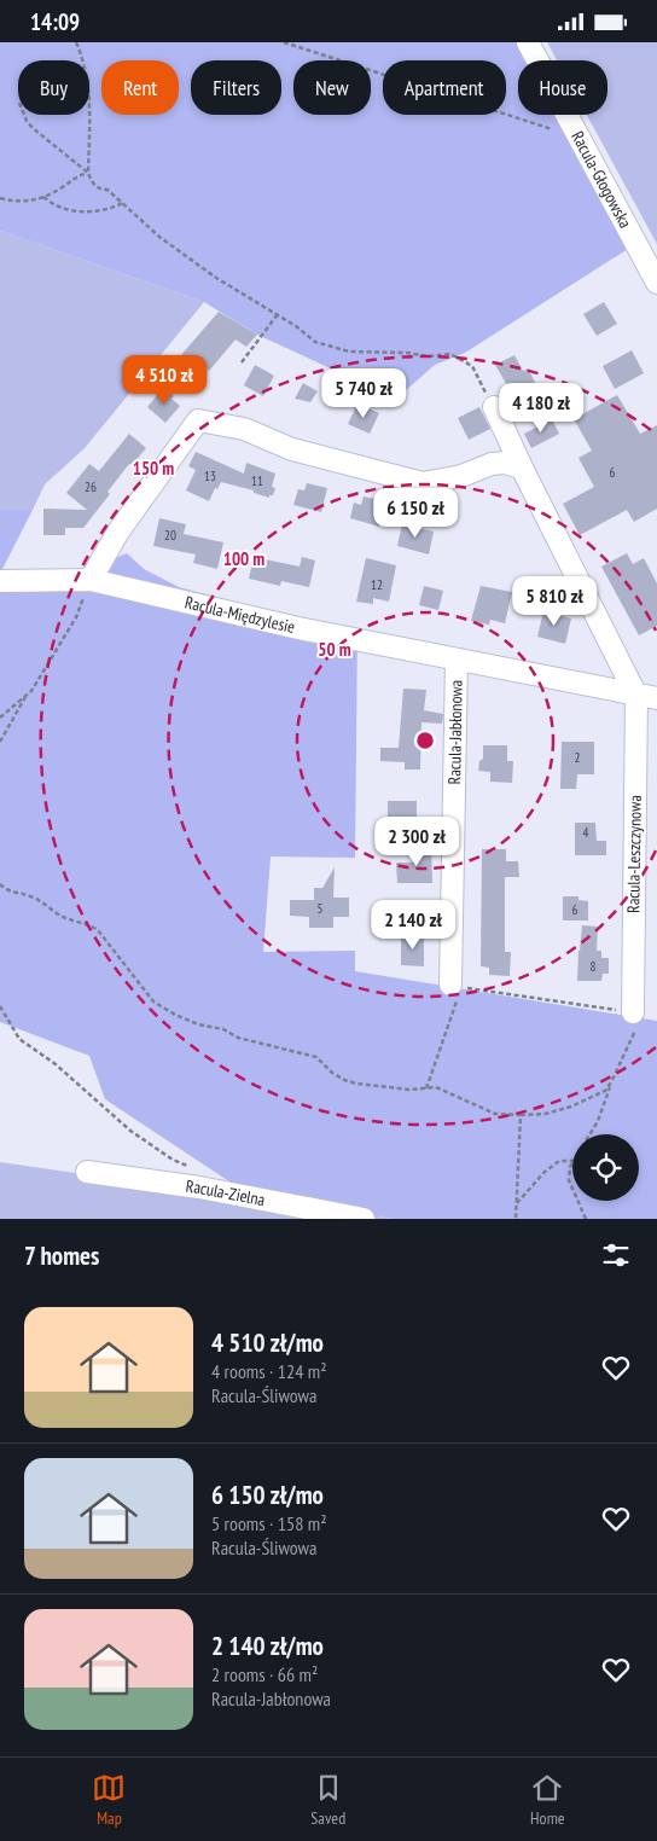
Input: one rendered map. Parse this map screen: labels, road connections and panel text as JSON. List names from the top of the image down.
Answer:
{
  "streets": {
    "street": [
      "Racula-Głogowska",
      "Racula-Międzylesie",
      "Racula-Jabłonowa",
      "Racula-Leszczynowa",
      "Racula-Zielna"
    ]
  },
  "crossings": [
    ["Racula-Międzylesie", "Racula-Jabłonowa"],
    ["Racula-Międzylesie", "Racula-Leszczynowa"]
  ],
  "house_numbers": [
    "6",
    "13",
    "11",
    "26",
    "20",
    "12",
    "2",
    "4",
    "5",
    "6",
    "8"
  ],
  "page": {
    "status": "14:09",
    "chip": [
      "Buy",
      "Rent",
      "Filters",
      "New",
      "Apartment",
      "House"
    ],
    "price": [
      "4 510 zł",
      "5 740 zł",
      "4 180 zł",
      "6 150 zł",
      "5 810 zł",
      "2 300 zł",
      "2 140 zł"
    ],
    "heading": "7 homes",
    "list": [
      {
        "name": "4 510 zł/mo",
        "note": "4 rooms · 124 m² · Racula-Śliwowa"
      },
      {
        "name": "6 150 zł/mo",
        "note": "5 rooms · 158 m² · Racula-Śliwowa"
      },
      {
        "name": "2 140 zł/mo",
        "note": "2 rooms · 66 m² · Racula-Jabłonowa"
      }
    ],
    "tabs": ["Map", "Saved", "Home"]
  },
  "rings": ["150 m", "100 m", "50 m"]
}
